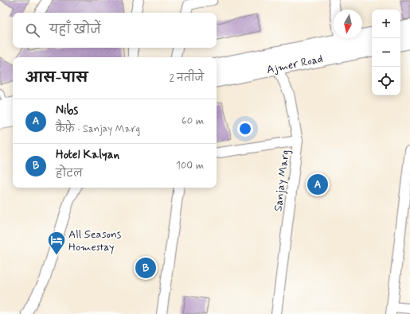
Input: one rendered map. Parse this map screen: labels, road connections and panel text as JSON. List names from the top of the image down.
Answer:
{
  "streets": {
    "highway": ["Ajmer Road"],
    "street": ["Sanjay Marg"]
  },
  "crossings": [
    ["Ajmer Road", "Sanjay Marg"]
  ],
  "places": {
    "hotel": ["All Seasons Homestay"]
  },
  "north": "bottom",
  "page": {
    "map_buttons": ["+", "−"],
    "search": "यहाँ खोजें",
    "heading": ["आस-पास", "2 नतीजे"],
    "list": [
      {
        "mark": "A",
        "name": "Nibs",
        "note": "कैफ़े · Sanjay Marg",
        "value": "60 m"
      },
      {
        "mark": "B",
        "name": "Hotel Kalyan",
        "note": "होटल",
        "value": "100 m"
      }
    ],
    "pins": ["A", "B"]
  }
}
